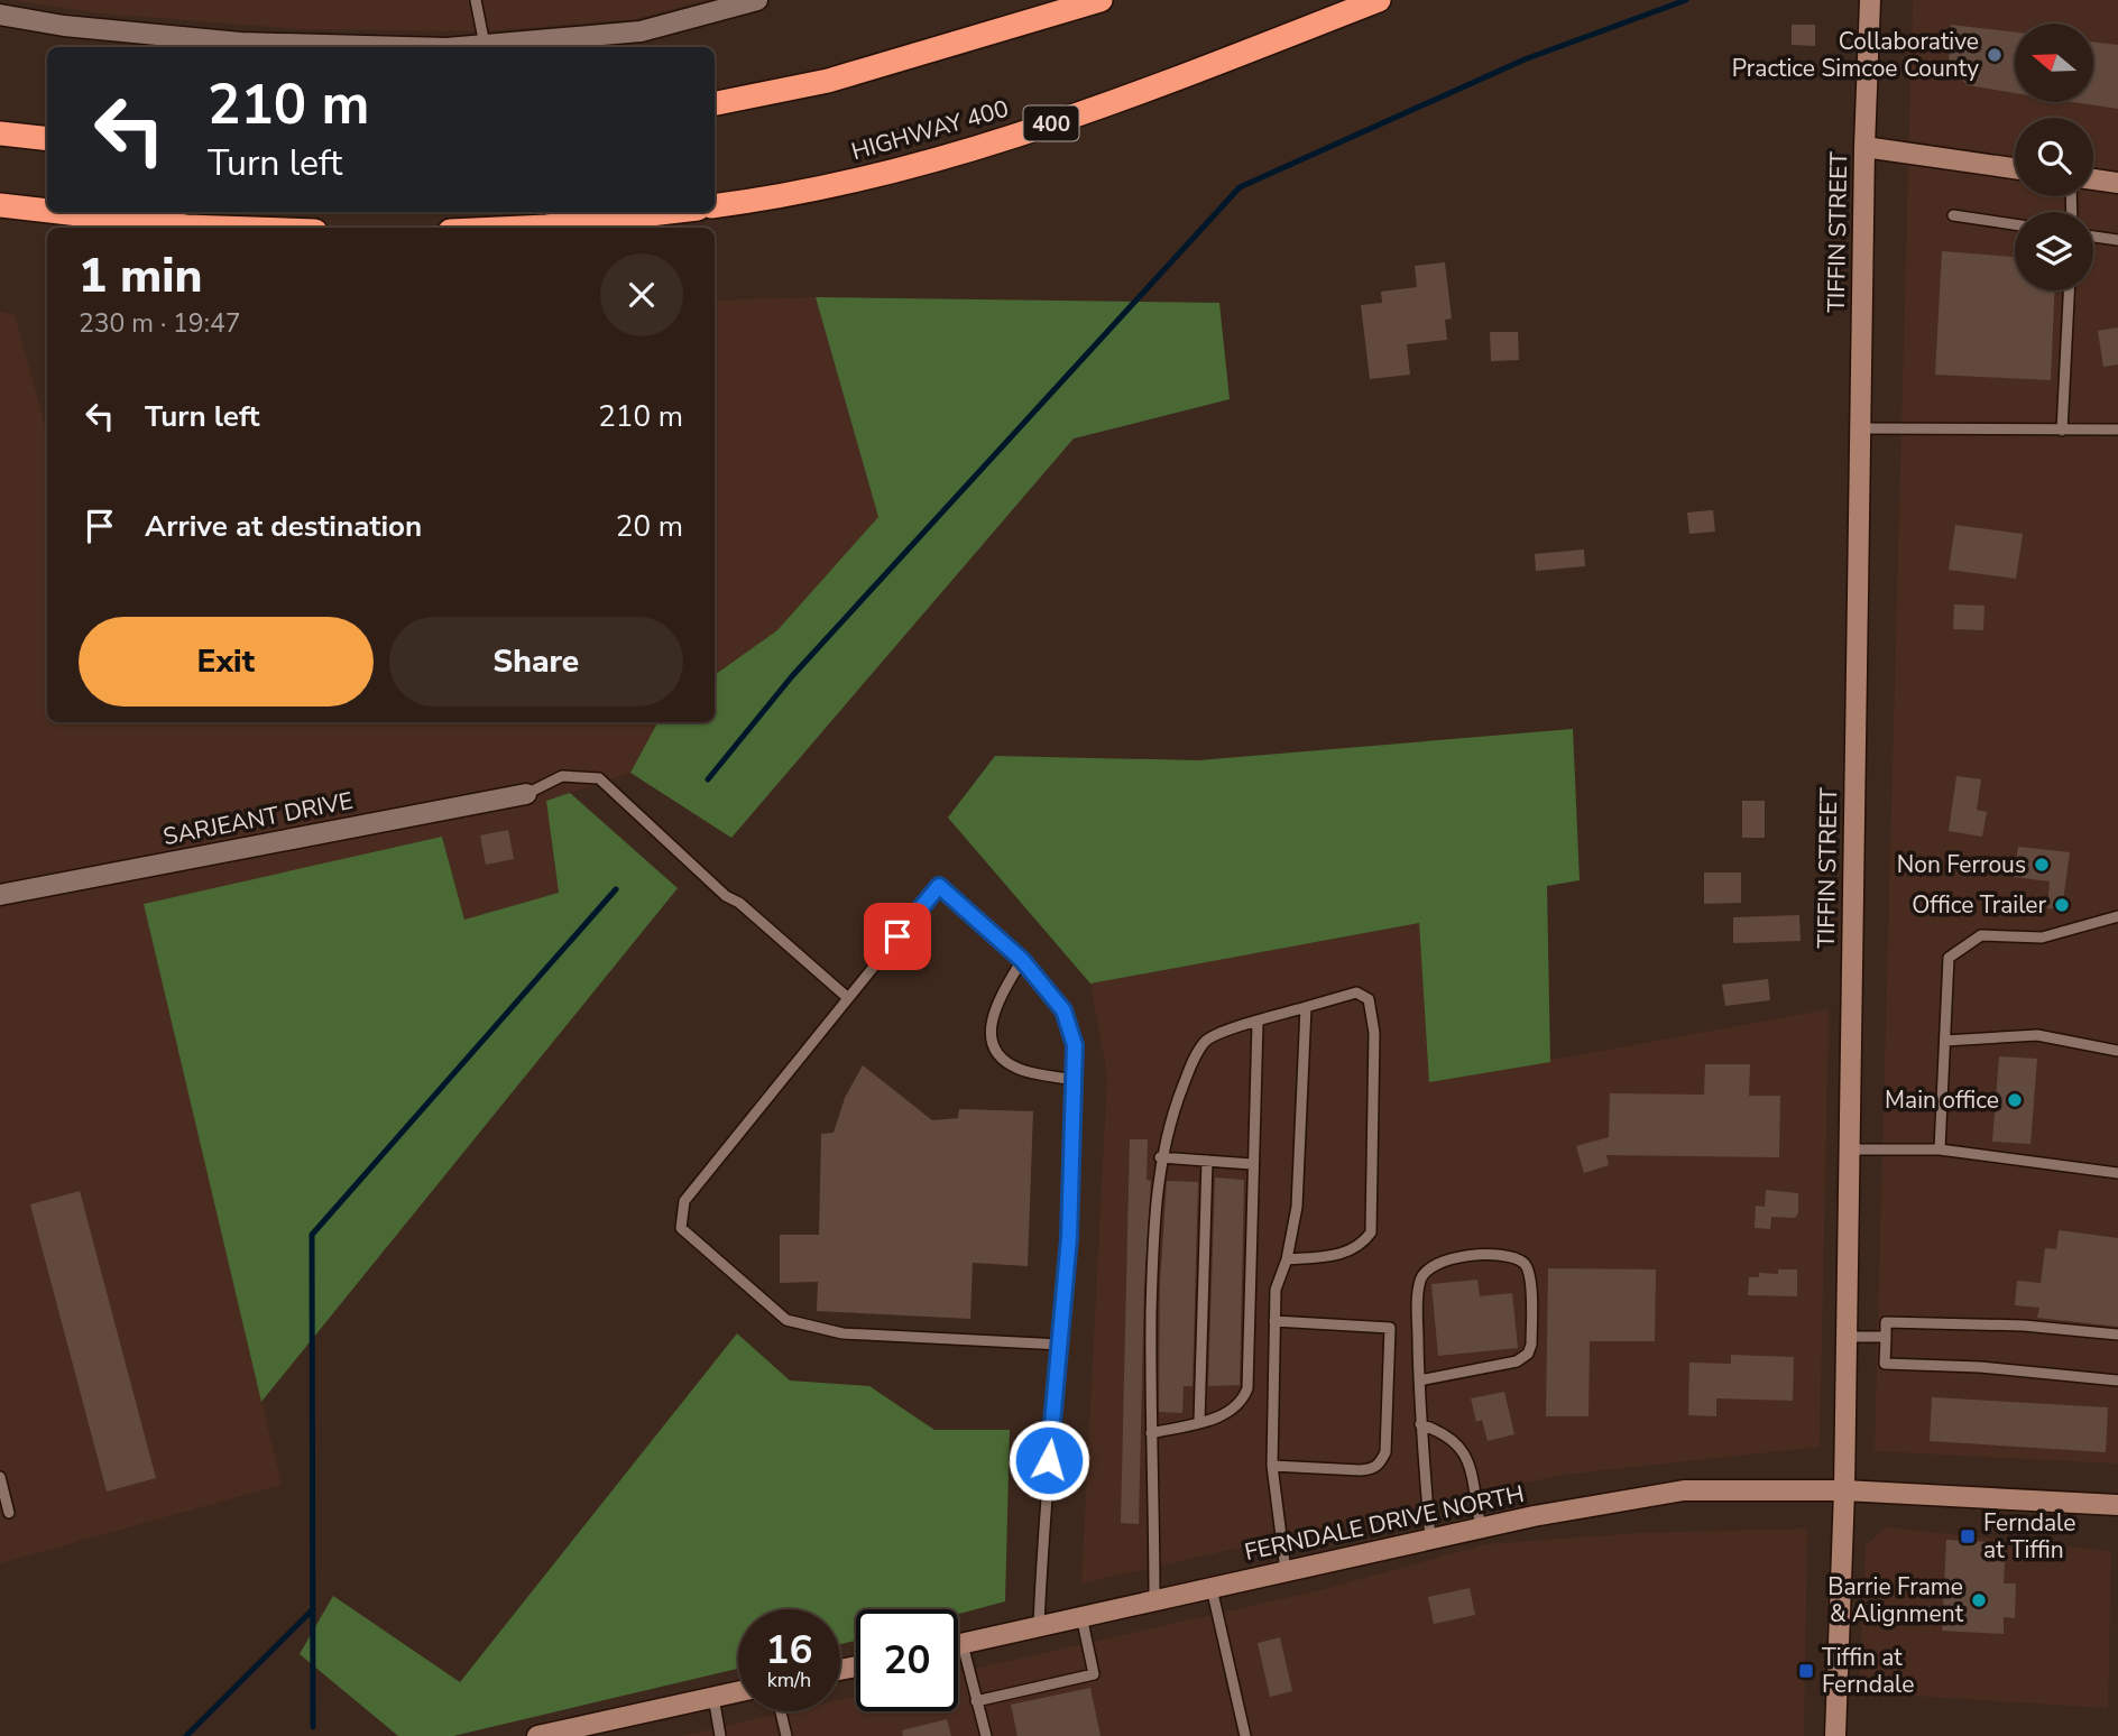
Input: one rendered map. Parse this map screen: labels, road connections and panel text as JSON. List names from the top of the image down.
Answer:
{
  "streets": {
    "highway": ["400", "HIGHWAY 400"],
    "street": ["TIFFIN STREET", "SARJEANT DRIVE", "FERNDALE DRIVE NORTH"]
  },
  "crossings": [
    ["TIFFIN STREET", "FERNDALE DRIVE NORTH"]
  ],
  "places": {
    "other": [
      "Collaborative Practice Simcoe County",
      "Non Ferrous",
      "Office Trailer",
      "Main office",
      "Barrie Frame & Alignment"
    ],
    "transit": ["Ferndale at Tiffin", "Tiffin at Ferndale"]
  },
  "north": "left",
  "page": {
    "turn": ["210 m", "Turn left"],
    "heading": ["1 min", "230 m · 19:47"],
    "list": [
      {
        "name": "Turn left",
        "value": "210 m"
      },
      {
        "name": "Arrive at destination",
        "value": "20 m"
      }
    ],
    "buttons": ["Exit", "Share"],
    "speed": "16 km/h",
    "limit": "20"
  }
}
